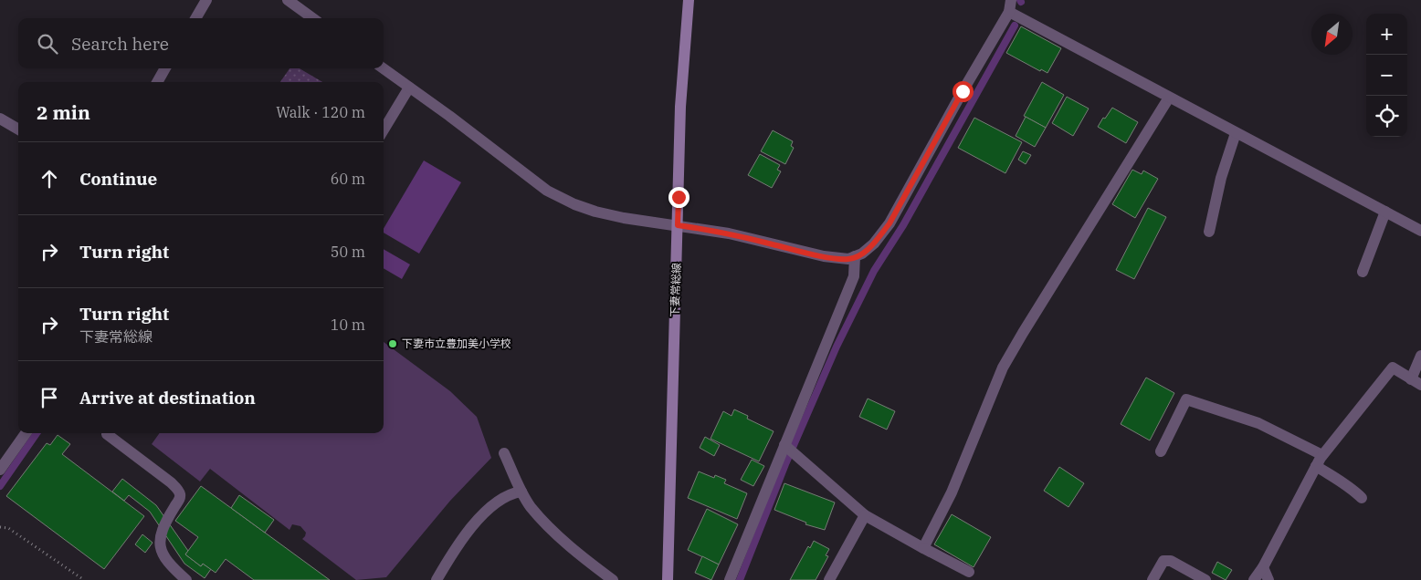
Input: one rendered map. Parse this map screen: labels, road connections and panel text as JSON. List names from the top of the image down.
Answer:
{
  "streets": {
    "main road": ["下妻常総線"]
  },
  "places": ["下妻市立豊加美小学校"],
  "north": "bottom left",
  "page": {
    "map_buttons": ["+", "−"],
    "search": "Search here",
    "heading": ["2 min", "Walk · 120 m"],
    "list": [
      ["Continue", "60 m"],
      ["Turn right", "50 m"],
      ["Turn right", "下妻常総線", "10 m"],
      "Arrive at destination"
    ]
  }
}
